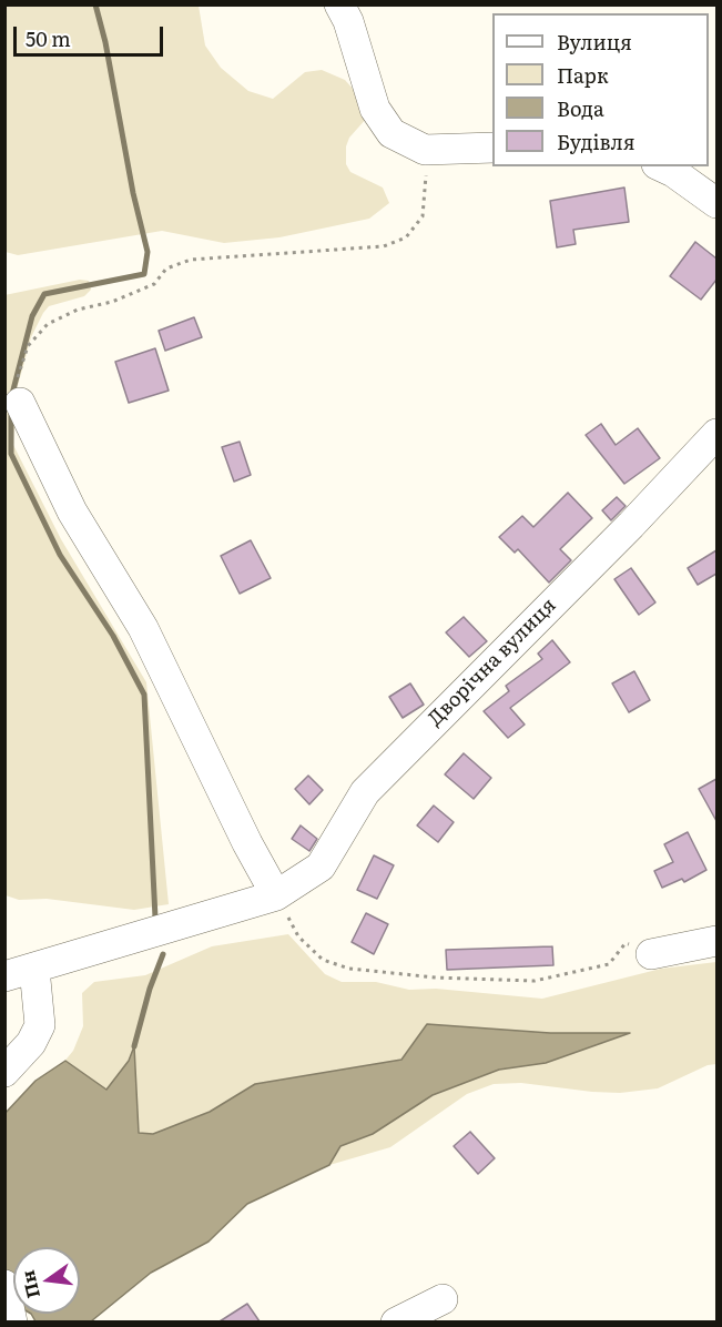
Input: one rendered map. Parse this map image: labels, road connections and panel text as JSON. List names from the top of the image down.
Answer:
{
  "streets": {
    "street": ["Дворічна вулиця"]
  },
  "legend": [
    "Вулиця",
    "Парк",
    "Вода",
    "Будівля"
  ],
  "scale_bar": "50 m",
  "north": "left"
}
